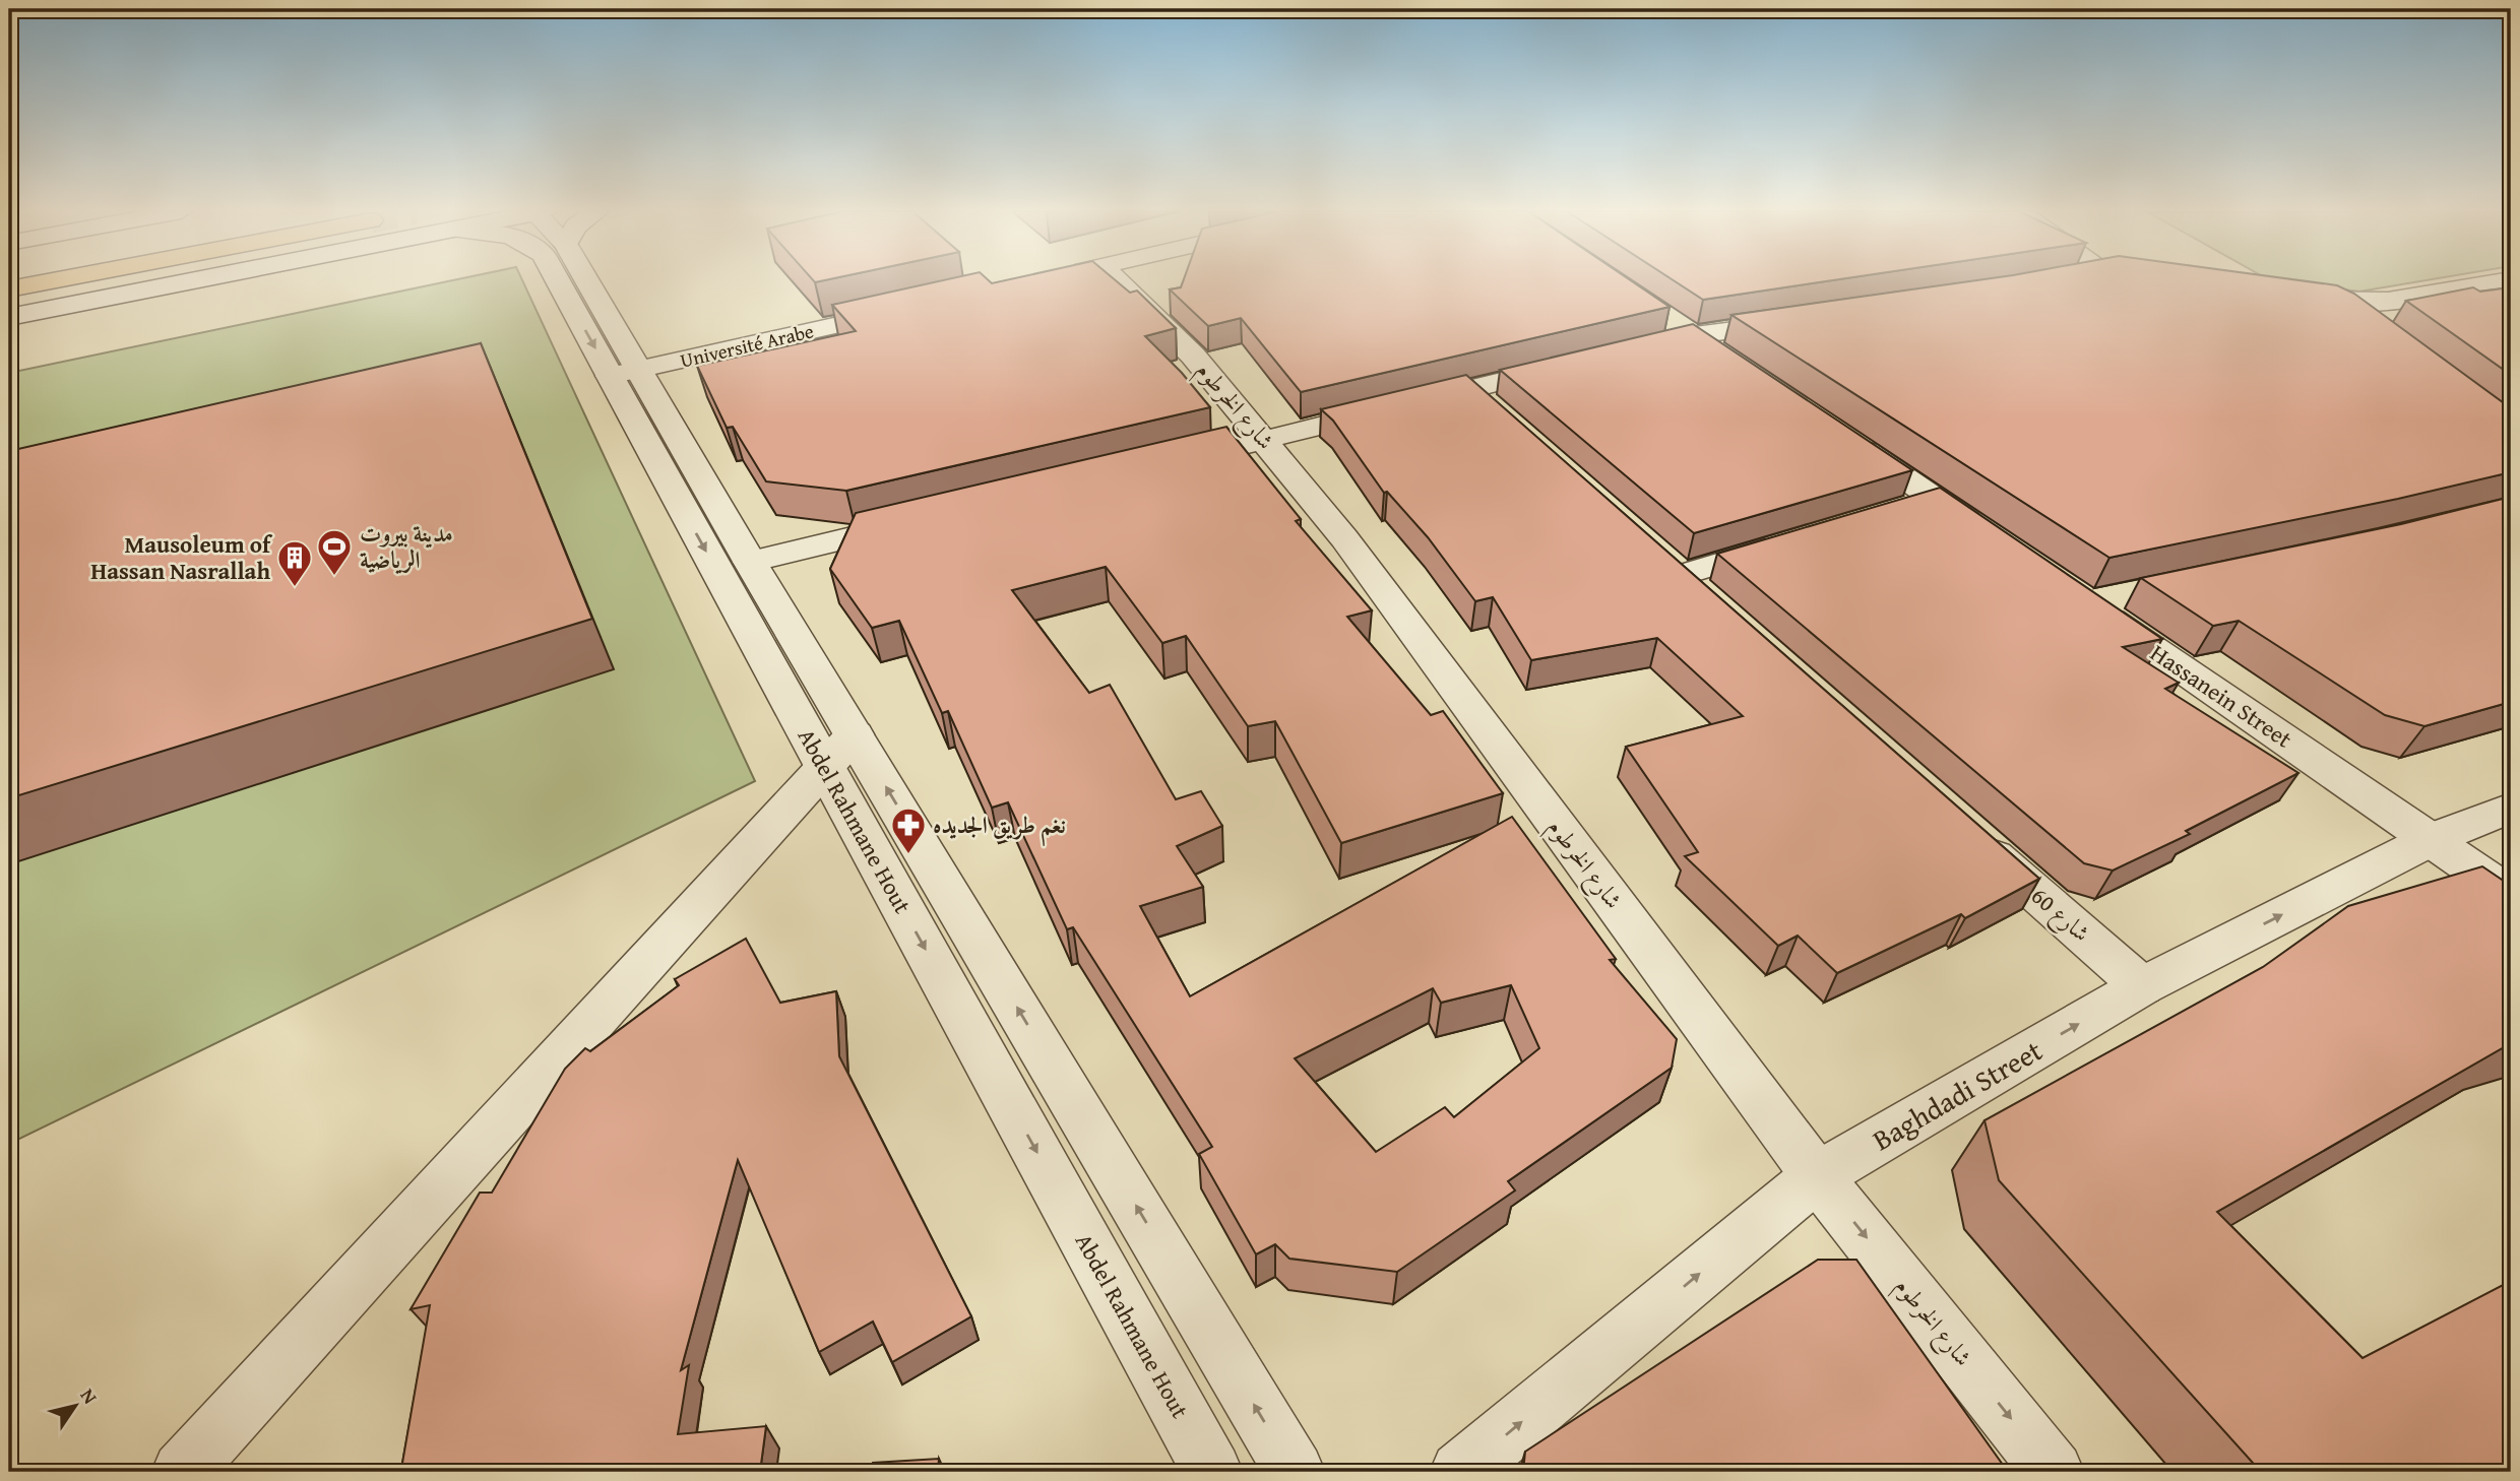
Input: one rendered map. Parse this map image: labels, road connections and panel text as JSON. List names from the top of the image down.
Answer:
{
  "streets": {
    "street": [
      "Université Arabe",
      "شارع الخرطوم",
      "Hassanein Street",
      "Abdel Rahmane Hout",
      "شارع 60",
      "Baghdadi Street"
    ]
  },
  "crossings": [
    ["Université Arabe", "Abdel Rahmane Hout"],
    ["شارع الخرطوم", "Baghdadi Street"],
    ["Hassanein Street", "Baghdadi Street"],
    ["شارع 60", "Baghdadi Street"]
  ],
  "one_way": ["Baghdadi Street"],
  "places": {
    "sports": ["مدينة بيروت الرياضية"],
    "building": ["Mausoleum of Hassan Nasrallah"],
    "pharmacy": ["نغم طريق الجديده"]
  },
  "north": "top right"
}
